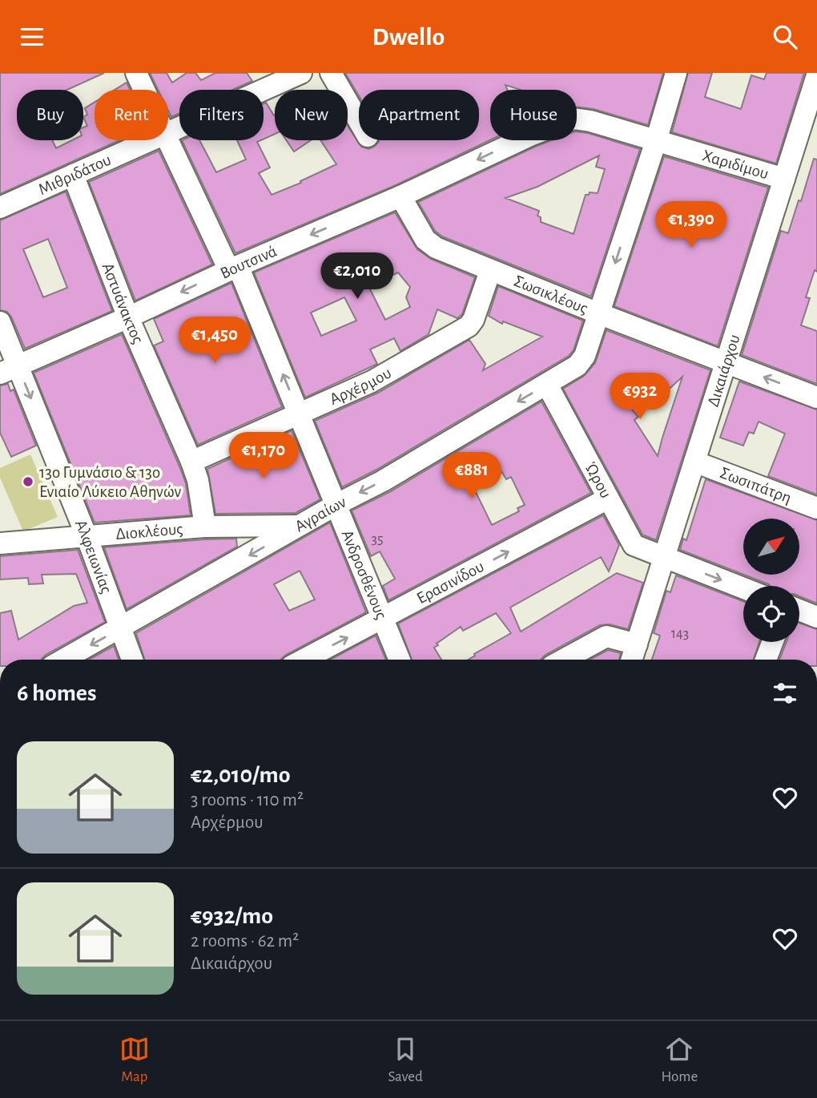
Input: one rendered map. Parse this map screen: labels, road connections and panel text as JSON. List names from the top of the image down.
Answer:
{
  "streets": {
    "street": [
      "Χαριδίμου",
      "Μιθριδάτου",
      "Βουτσινά",
      "Σωσικλέους",
      "Αστυάνακτος",
      "Δικαιάρχου",
      "Αρχέρμου",
      "Ώρου",
      "Σωσιπάτρη",
      "Αγραίων",
      "Διοκλέους",
      "Αλφειωνίας",
      "Ανδροσθένους",
      "Ερασινίδου"
    ]
  },
  "crossings": [
    ["Χαριδίμου", "Βουτσινά"],
    ["Χαριδίμου", "Δικαιάρχου"],
    ["Μιθριδάτου", "Αστυάνακτος"],
    ["Βουτσινά", "Σωσικλέους"],
    ["Βουτσινά", "Αστυάνακτος"],
    ["Βουτσινά", "Αλφειωνίας"],
    ["Βουτσινά", "Ανδροσθένους"],
    ["Σωσικλέους", "Δικαιάρχου"],
    ["Σωσικλέους", "Αρχέρμου"],
    ["Σωσικλέους", "Αγραίων"],
    ["Αστυάνακτος", "Αρχέρμου"],
    ["Αστυάνακτος", "Διοκλέους"],
    ["Δικαιάρχου", "Ώρου"],
    ["Δικαιάρχου", "Σωσιπάτρη"],
    ["Αρχέρμου", "Ανδροσθένους"],
    ["Ώρου", "Αγραίων"],
    ["Ώρου", "Ερασινίδου"],
    ["Αγραίων", "Διοκλέους"],
    ["Αγραίων", "Αλφειωνίας"],
    ["Αγραίων", "Ανδροσθένους"],
    ["Διοκλέους", "Αλφειωνίας"],
    ["Ανδροσθένους", "Ερασινίδου"]
  ],
  "one_way": [
    "Βουτσινά",
    "Αγραίων",
    "Αλφειωνίας",
    "Ερασινίδου"
  ],
  "places": ["13ο Γυμνάσιο & 13ο Ενιαίο Λύκειο Αθηνών"],
  "house_numbers": ["35", "143"],
  "north": "top right",
  "page": {
    "header": "Dwello",
    "chip": [
      "Buy",
      "Rent",
      "Filters",
      "New",
      "Apartment",
      "House"
    ],
    "price": [
      "€1,390",
      "€2,010",
      "€1,450",
      "€932",
      "€1,170",
      "€881"
    ],
    "heading": "6 homes",
    "list": [
      {
        "name": "€2,010/mo",
        "note": "3 rooms · 110 m² · Αρχέρμου"
      },
      {
        "name": "€932/mo",
        "note": "2 rooms · 62 m² · Δικαιάρχου"
      }
    ],
    "tabs": ["Map", "Saved", "Home"]
  }
}
